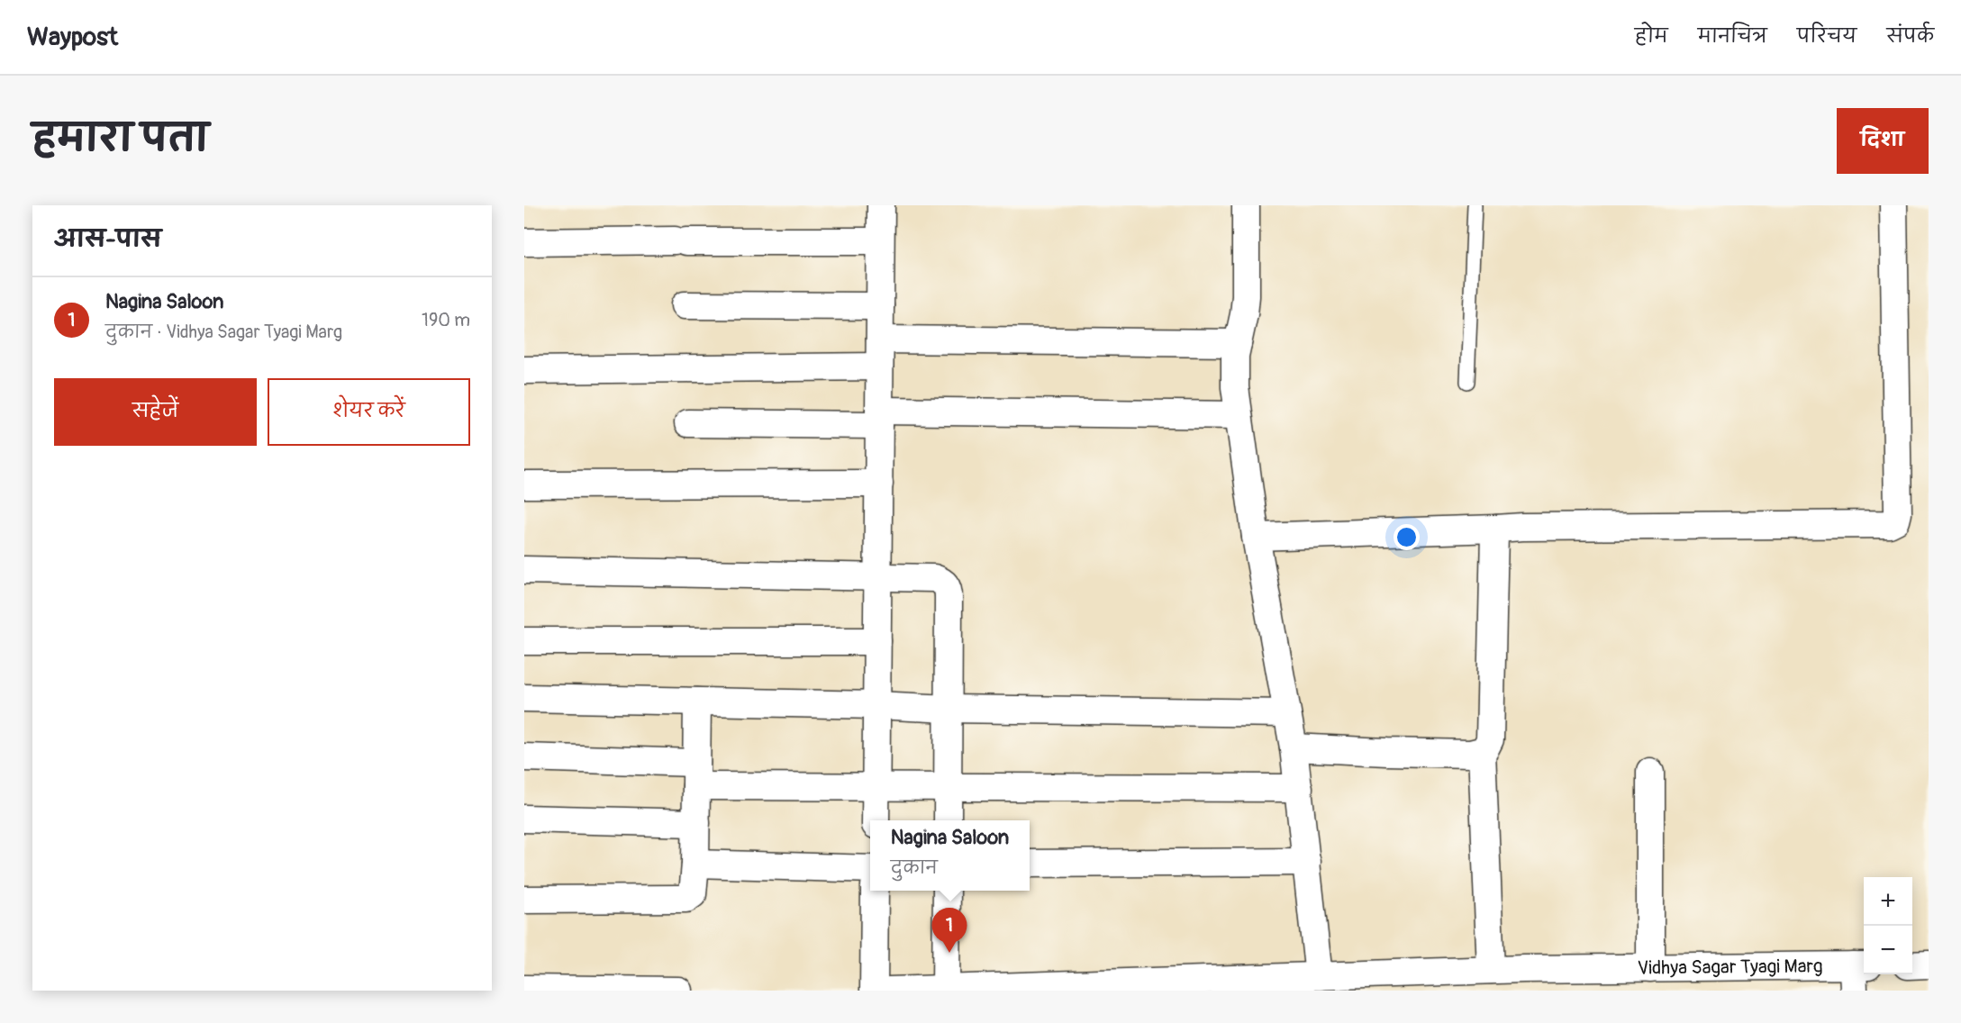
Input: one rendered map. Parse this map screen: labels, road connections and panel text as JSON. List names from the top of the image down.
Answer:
{
  "streets": {
    "street": ["Vidhya Sagar Tyagi Marg"]
  },
  "page": {
    "header": "Waypost",
    "nav": [
      "होम",
      "मानचित्र",
      "परिचय",
      "संपर्क"
    ],
    "title": "हमारा पता",
    "buttons": [
      "दिशा",
      ["सहेजें", "शेयर करें"]
    ],
    "heading": "आस-पास",
    "list": [
      {
        "mark": "1",
        "name": "Nagina Saloon",
        "note": "दुकान · Vidhya Sagar Tyagi Marg",
        "value": "190 m"
      }
    ],
    "popup": ["Nagina Saloon", "दुकान"],
    "map_buttons": ["+", "−"],
    "pins": "1"
  }
}
